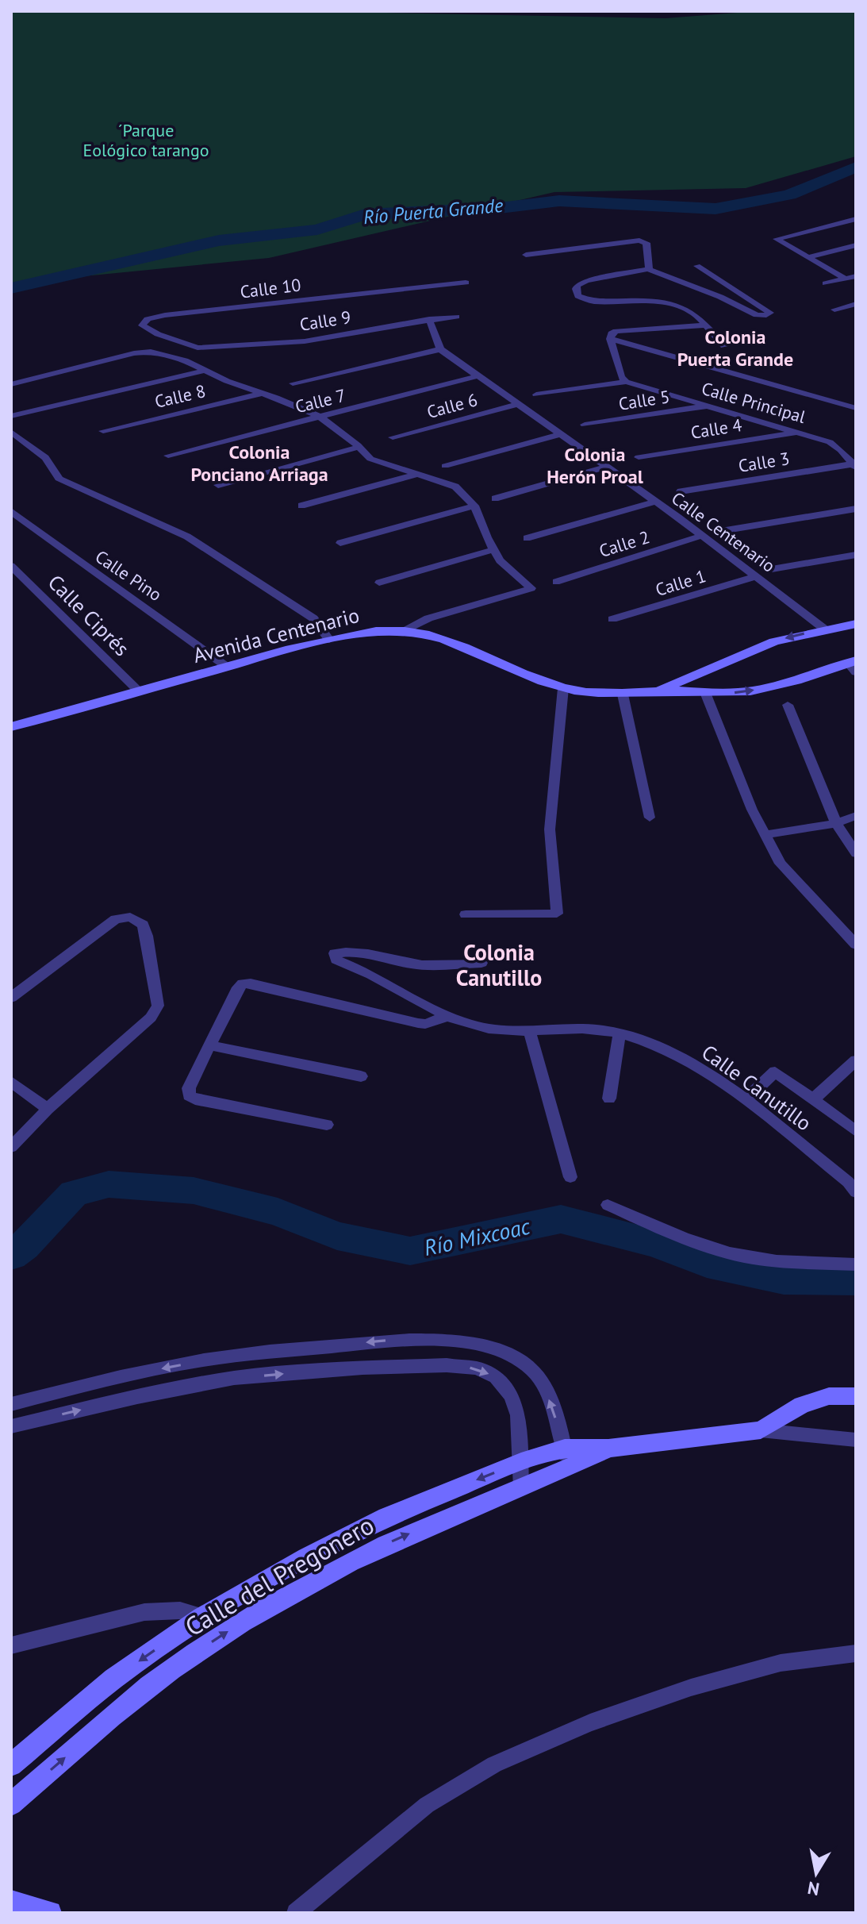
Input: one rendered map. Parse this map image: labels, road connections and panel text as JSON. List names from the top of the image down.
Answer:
{
  "streets": {
    "main road": ["Avenida Centenario", "Calle del Pregonero"],
    "street": [
      "Calle 10",
      "Calle 9",
      "Calle 8",
      "Calle 5",
      "Calle 7",
      "Calle Principal",
      "Calle 6",
      "Calle 4",
      "Calle 3",
      "Calle Centenario",
      "Calle 2",
      "Calle Pino",
      "Calle 1",
      "Calle Ciprés",
      "Calle Canutillo"
    ]
  },
  "crossings": [
    ["Calle 10", "Calle 9"],
    ["Calle 5", "Calle Principal"],
    ["Calle 7", "Calle Centenario"],
    ["Calle Principal", "Calle 4"],
    ["Calle Principal", "Calle 3"],
    ["Calle 6", "Calle Centenario"],
    ["Calle Centenario", "Calle 2"],
    ["Calle Centenario", "Calle 1"],
    ["Calle Centenario", "Avenida Centenario"],
    ["Calle Pino", "Avenida Centenario"],
    ["Calle Ciprés", "Avenida Centenario"]
  ],
  "districts": [
    "Colonia Puerta Grande",
    "Colonia Ponciano Arriaga",
    "Colonia Herón Proal",
    "Colonia Canutillo"
  ],
  "water": ["Río Puerta Grande", "Río Mixcoac"],
  "parks": ["´Parque Eológico tarango"],
  "north": "bottom"
}
